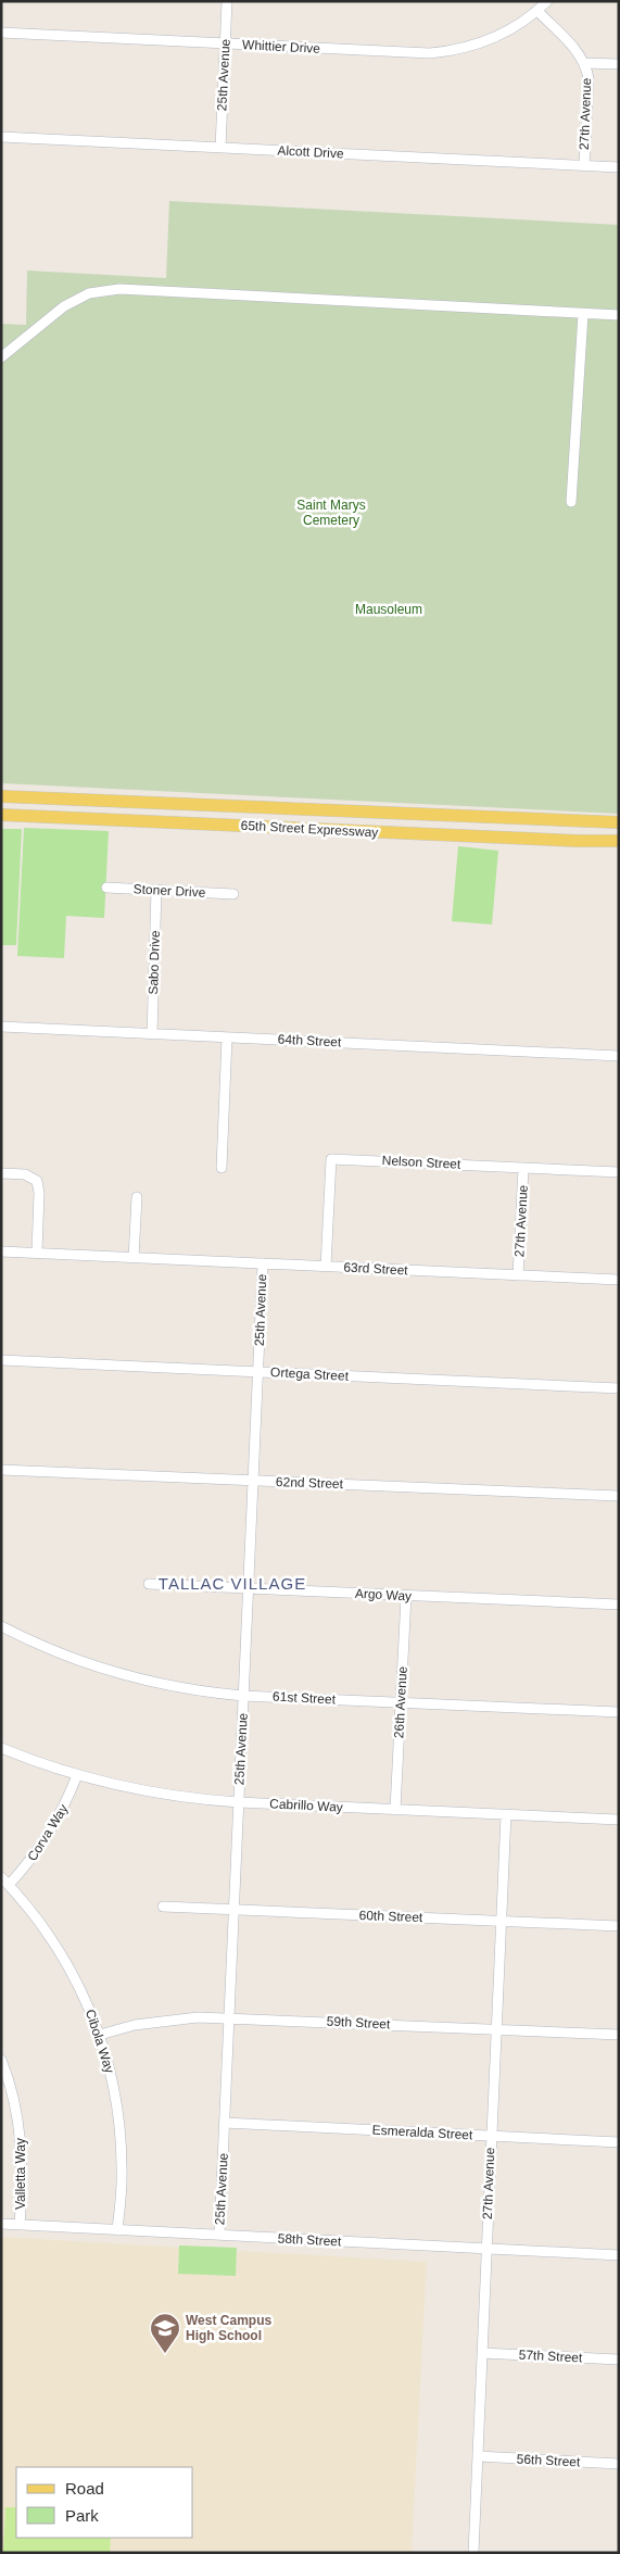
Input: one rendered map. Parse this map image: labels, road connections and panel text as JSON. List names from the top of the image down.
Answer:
{
  "streets": {
    "main road": ["65th Street Expressway"],
    "street": [
      "Whittier Drive",
      "25th Avenue",
      "27th Avenue",
      "Alcott Drive",
      "Stoner Drive",
      "Sabo Drive",
      "64th Street",
      "Nelson Street",
      "63rd Street",
      "Ortega Street",
      "62nd Street",
      "Argo Way",
      "61st Street",
      "26th Avenue",
      "Cabrillo Way",
      "Corva Way",
      "60th Street",
      "59th Street",
      "Cibola Way",
      "Esmeralda Street",
      "Valletta Way",
      "58th Street",
      "57th Street",
      "56th Street"
    ]
  },
  "crossings": [
    ["Whittier Drive", "25th Avenue"],
    ["25th Avenue", "Alcott Drive"],
    ["25th Avenue", "63rd Street"],
    ["25th Avenue", "Ortega Street"],
    ["25th Avenue", "62nd Street"],
    ["25th Avenue", "Argo Way"],
    ["25th Avenue", "61st Street"],
    ["25th Avenue", "Cabrillo Way"],
    ["25th Avenue", "60th Street"],
    ["25th Avenue", "59th Street"],
    ["25th Avenue", "Esmeralda Street"],
    ["25th Avenue", "58th Street"],
    ["27th Avenue", "Alcott Drive"],
    ["27th Avenue", "Nelson Street"],
    ["27th Avenue", "63rd Street"],
    ["27th Avenue", "Cabrillo Way"],
    ["27th Avenue", "60th Street"],
    ["27th Avenue", "59th Street"],
    ["27th Avenue", "Esmeralda Street"],
    ["27th Avenue", "58th Street"],
    ["27th Avenue", "57th Street"],
    ["27th Avenue", "56th Street"],
    ["Stoner Drive", "Sabo Drive"],
    ["Sabo Drive", "64th Street"],
    ["Nelson Street", "63rd Street"],
    ["Argo Way", "26th Avenue"],
    ["61st Street", "26th Avenue"],
    ["26th Avenue", "Cabrillo Way"],
    ["Cabrillo Way", "Corva Way"],
    ["Corva Way", "Cibola Way"],
    ["59th Street", "Cibola Way"],
    ["Cibola Way", "58th Street"],
    ["Valletta Way", "58th Street"]
  ],
  "districts": ["TALLAC VILLAGE"],
  "parks": ["Saint Marys Cemetery", "Mausoleum"],
  "places": {
    "school or university": ["West Campus High School"]
  },
  "legend": ["Road", "Park"]
}
